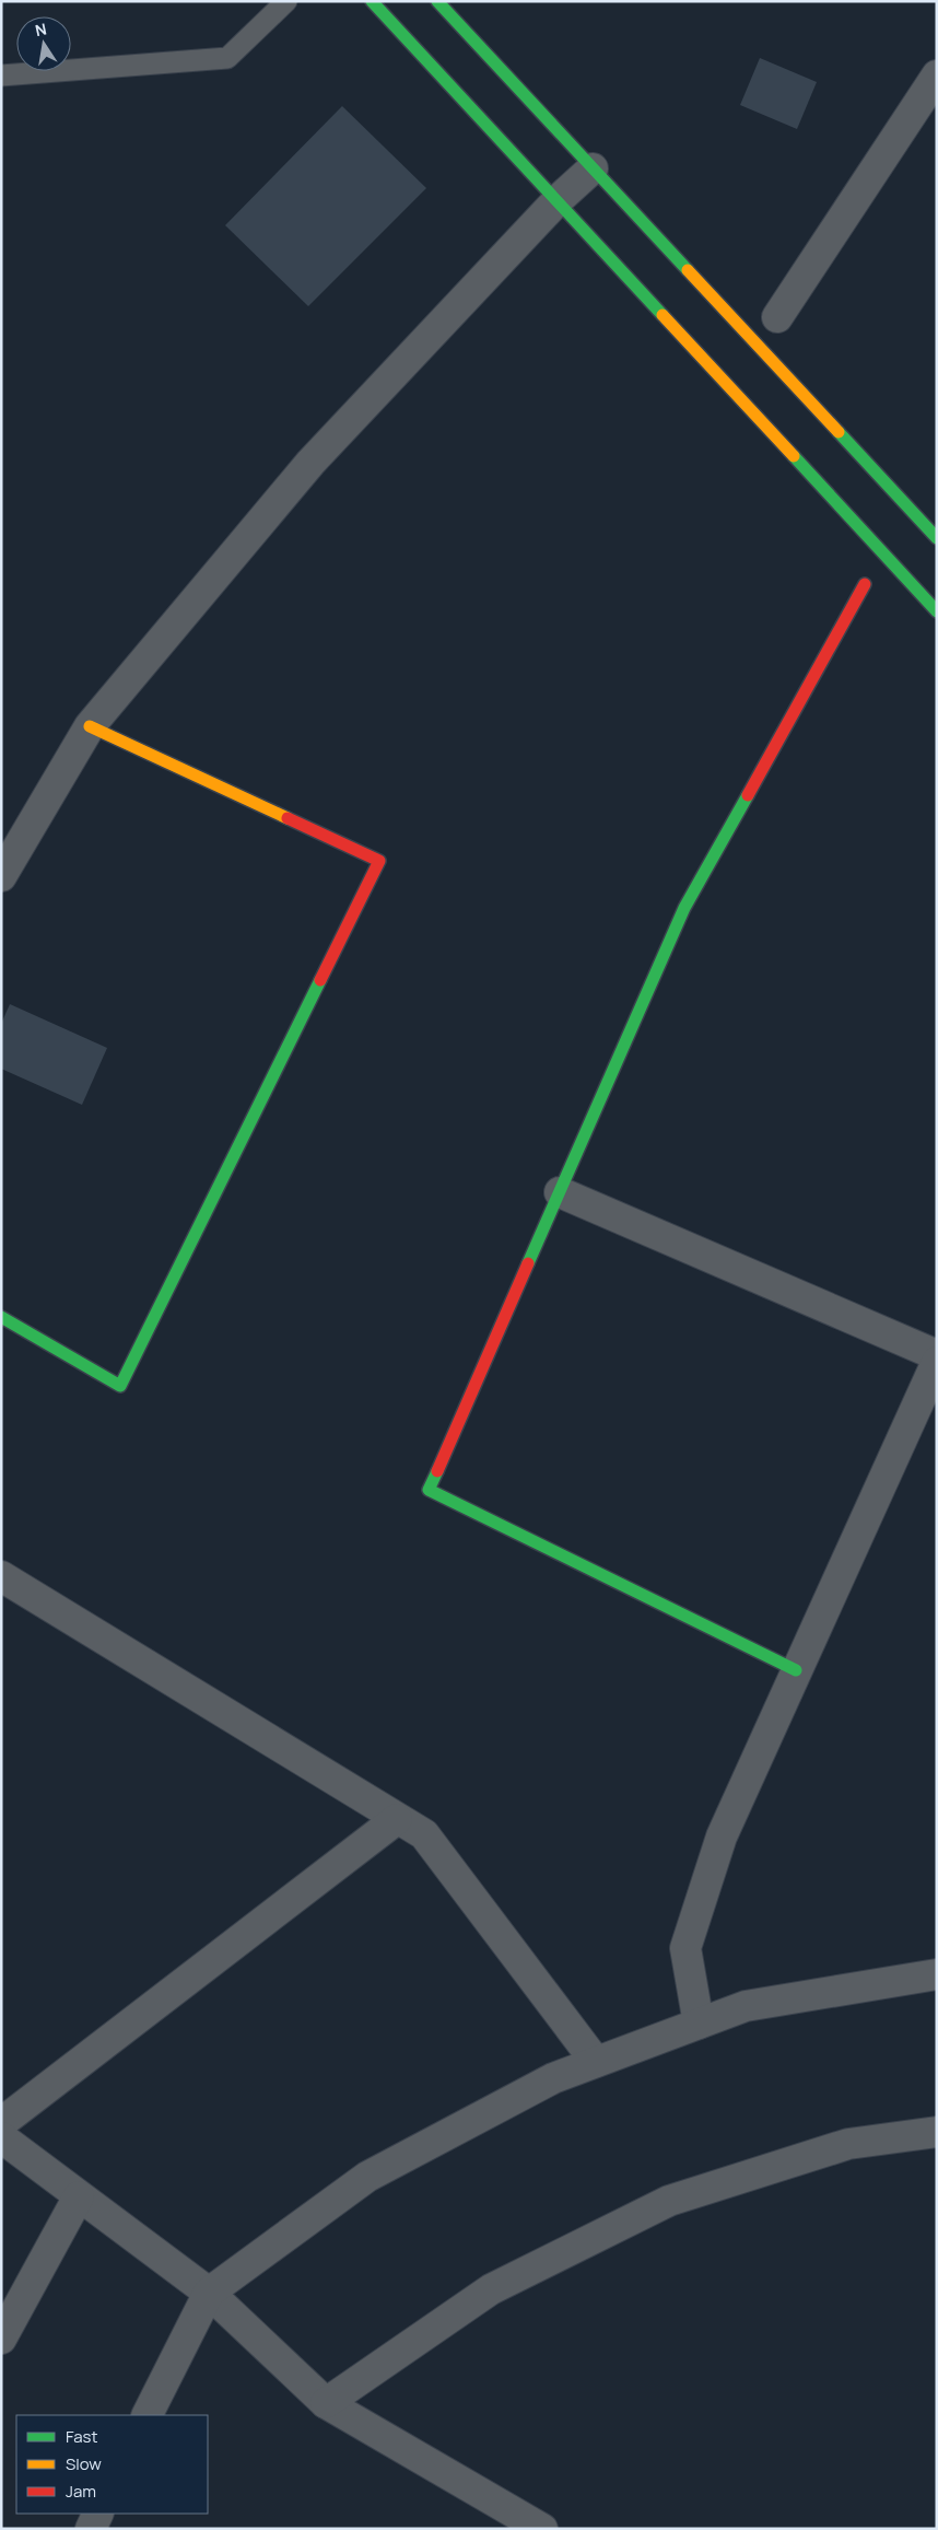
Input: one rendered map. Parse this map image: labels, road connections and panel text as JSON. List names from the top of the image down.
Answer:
{
  "legend": ["Fast", "Slow", "Jam"],
  "north": "top"
}
